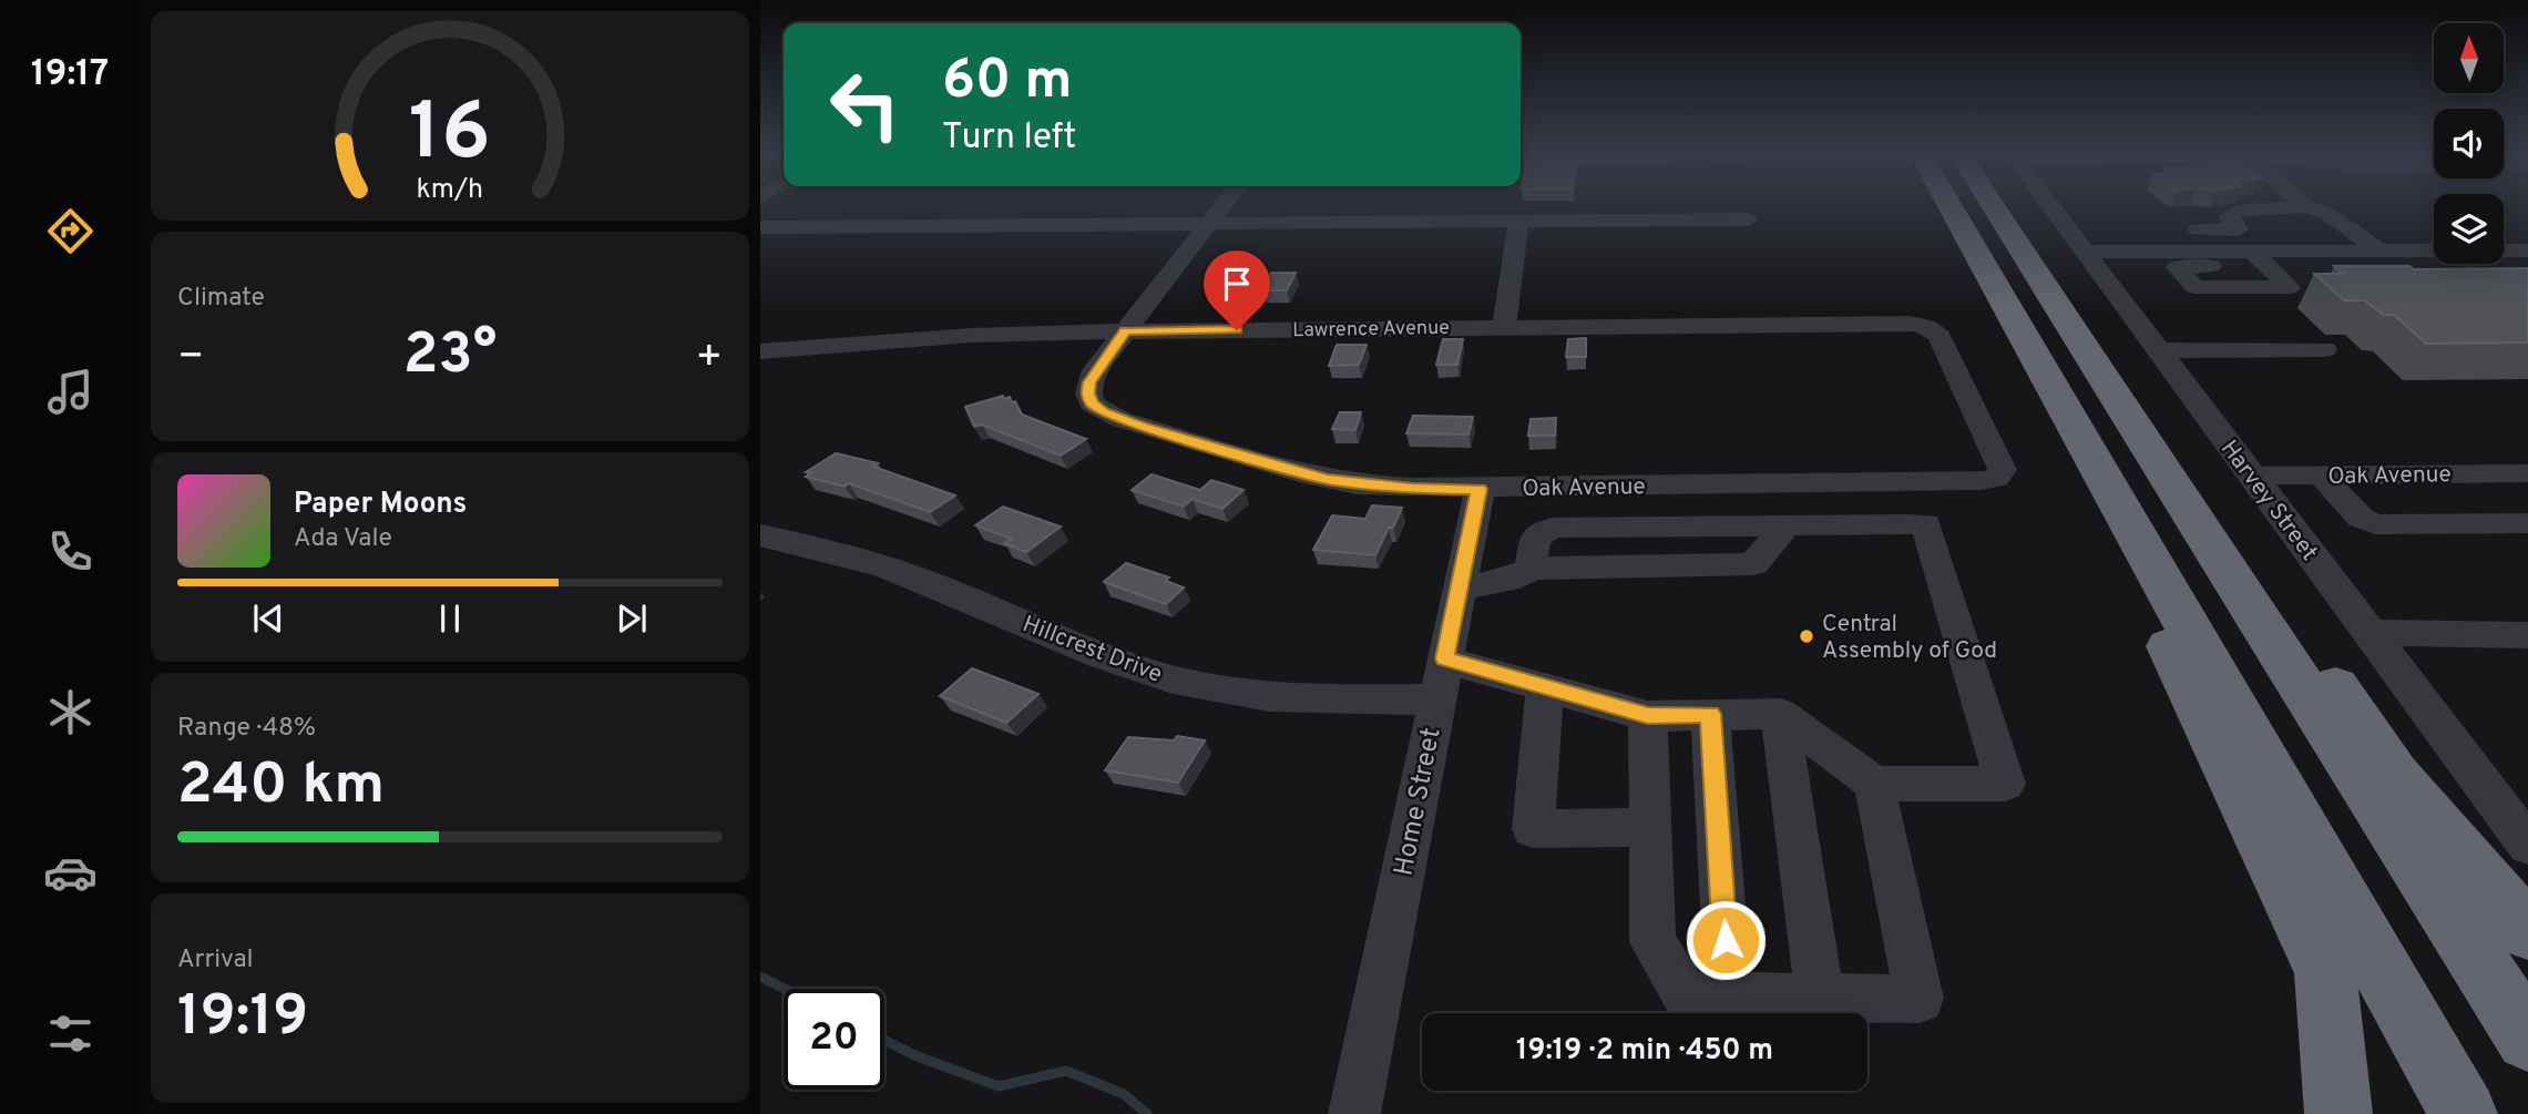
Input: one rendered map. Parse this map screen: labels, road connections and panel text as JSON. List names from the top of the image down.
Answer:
{
  "streets": {
    "street": [
      "Lawrence Avenue",
      "Oak Avenue",
      "Harvey Street",
      "Hillcrest Drive",
      "Home Street"
    ]
  },
  "crossings": [
    ["Lawrence Avenue", "Oak Avenue"],
    ["Oak Avenue", "Harvey Street"],
    ["Oak Avenue", "Home Street"],
    ["Hillcrest Drive", "Home Street"]
  ],
  "places": ["Central Assembly of God"],
  "north": "top",
  "page": {
    "tabs": "19:17",
    "turn": ["60 m", "Turn left"],
    "tile": [
      "Climate",
      ["Range · 48%", "240 km"],
      ["Arrival", "19:19"]
    ],
    "heat": ["−", "23°", "+"],
    "song": ["Paper Moons", "Ada Vale"],
    "limit": "20",
    "trip": "19:19 · 2 min · 450 m",
    "gauge": ["16", "km/h"]
  }
}
